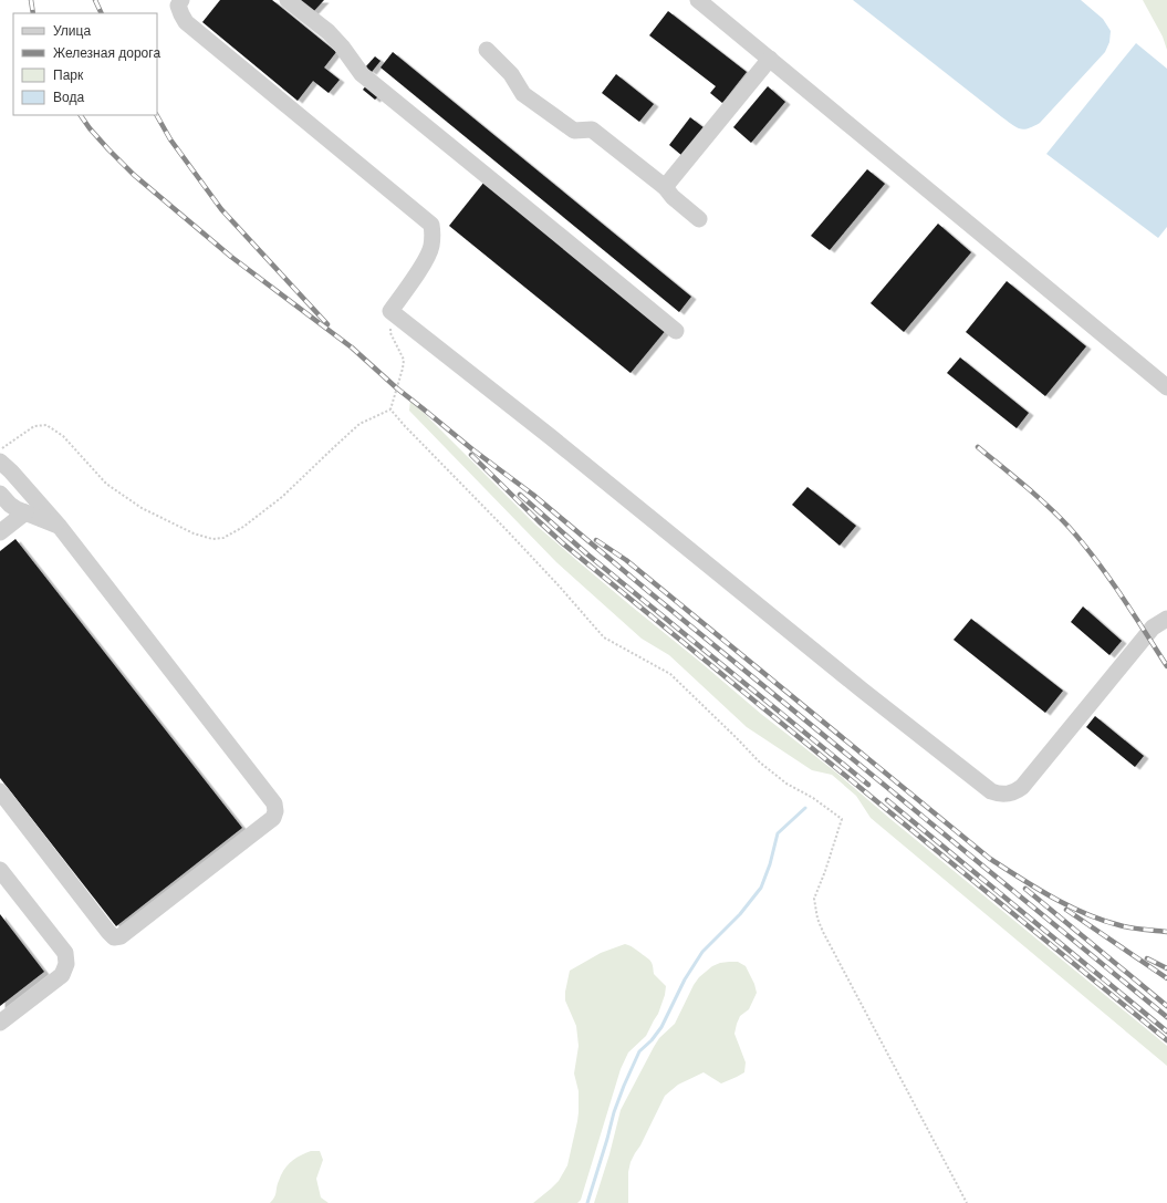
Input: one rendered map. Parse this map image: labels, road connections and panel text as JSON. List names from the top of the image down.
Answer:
{
  "legend": [
    "Улица",
    "Железная дорога",
    "Парк",
    "Вода"
  ]
}
